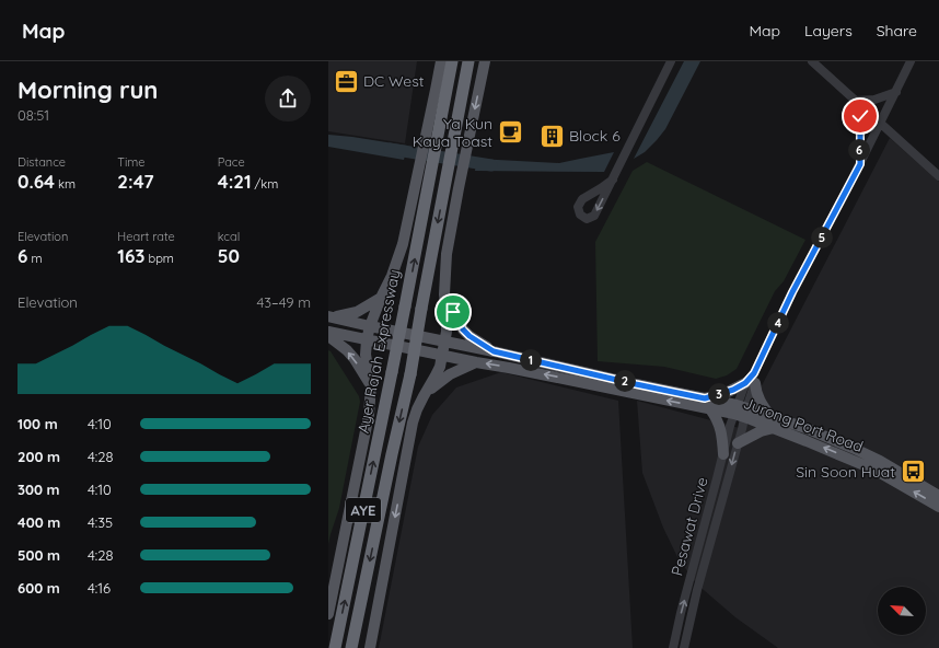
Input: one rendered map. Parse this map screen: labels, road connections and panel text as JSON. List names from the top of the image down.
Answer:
{
  "streets": {
    "highway": ["Ayer Rajah Expressway", "AYE"],
    "main road": ["Jurong Port Road"],
    "street": ["Pesawat Drive"]
  },
  "crossings": [
    ["Jurong Port Road", "Pesawat Drive"]
  ],
  "places": {
    "office": ["DC West"],
    "cafe": ["Ya Kun Kaya Toast"],
    "building": ["Block 6"],
    "bus stop": ["Sin Soon Huat"]
  },
  "north": "top left",
  "page": {
    "header": "Map",
    "nav": ["Map", "Layers", "Share"],
    "heading": ["Morning run", "08:51"],
    "stats": [
      ["Distance", "0.64 km"],
      ["Time", "2:47"],
      ["Pace", "4:21 /km"],
      ["Elevation", "6 m"],
      ["Heart rate", "163 bpm"],
      ["kcal", "50"]
    ],
    "pins": [
      "6",
      "5",
      "4",
      "1",
      "2",
      "3"
    ],
    "chart": ["Elevation", "43–49 m"],
    "list": [
      {
        "name": "100 m",
        "note": "4:10"
      },
      {
        "name": "200 m",
        "note": "4:28"
      },
      {
        "name": "300 m",
        "note": "4:10"
      },
      {
        "name": "400 m",
        "note": "4:35"
      },
      {
        "name": "500 m",
        "note": "4:28"
      },
      {
        "name": "600 m",
        "note": "4:16"
      }
    ]
  }
}
